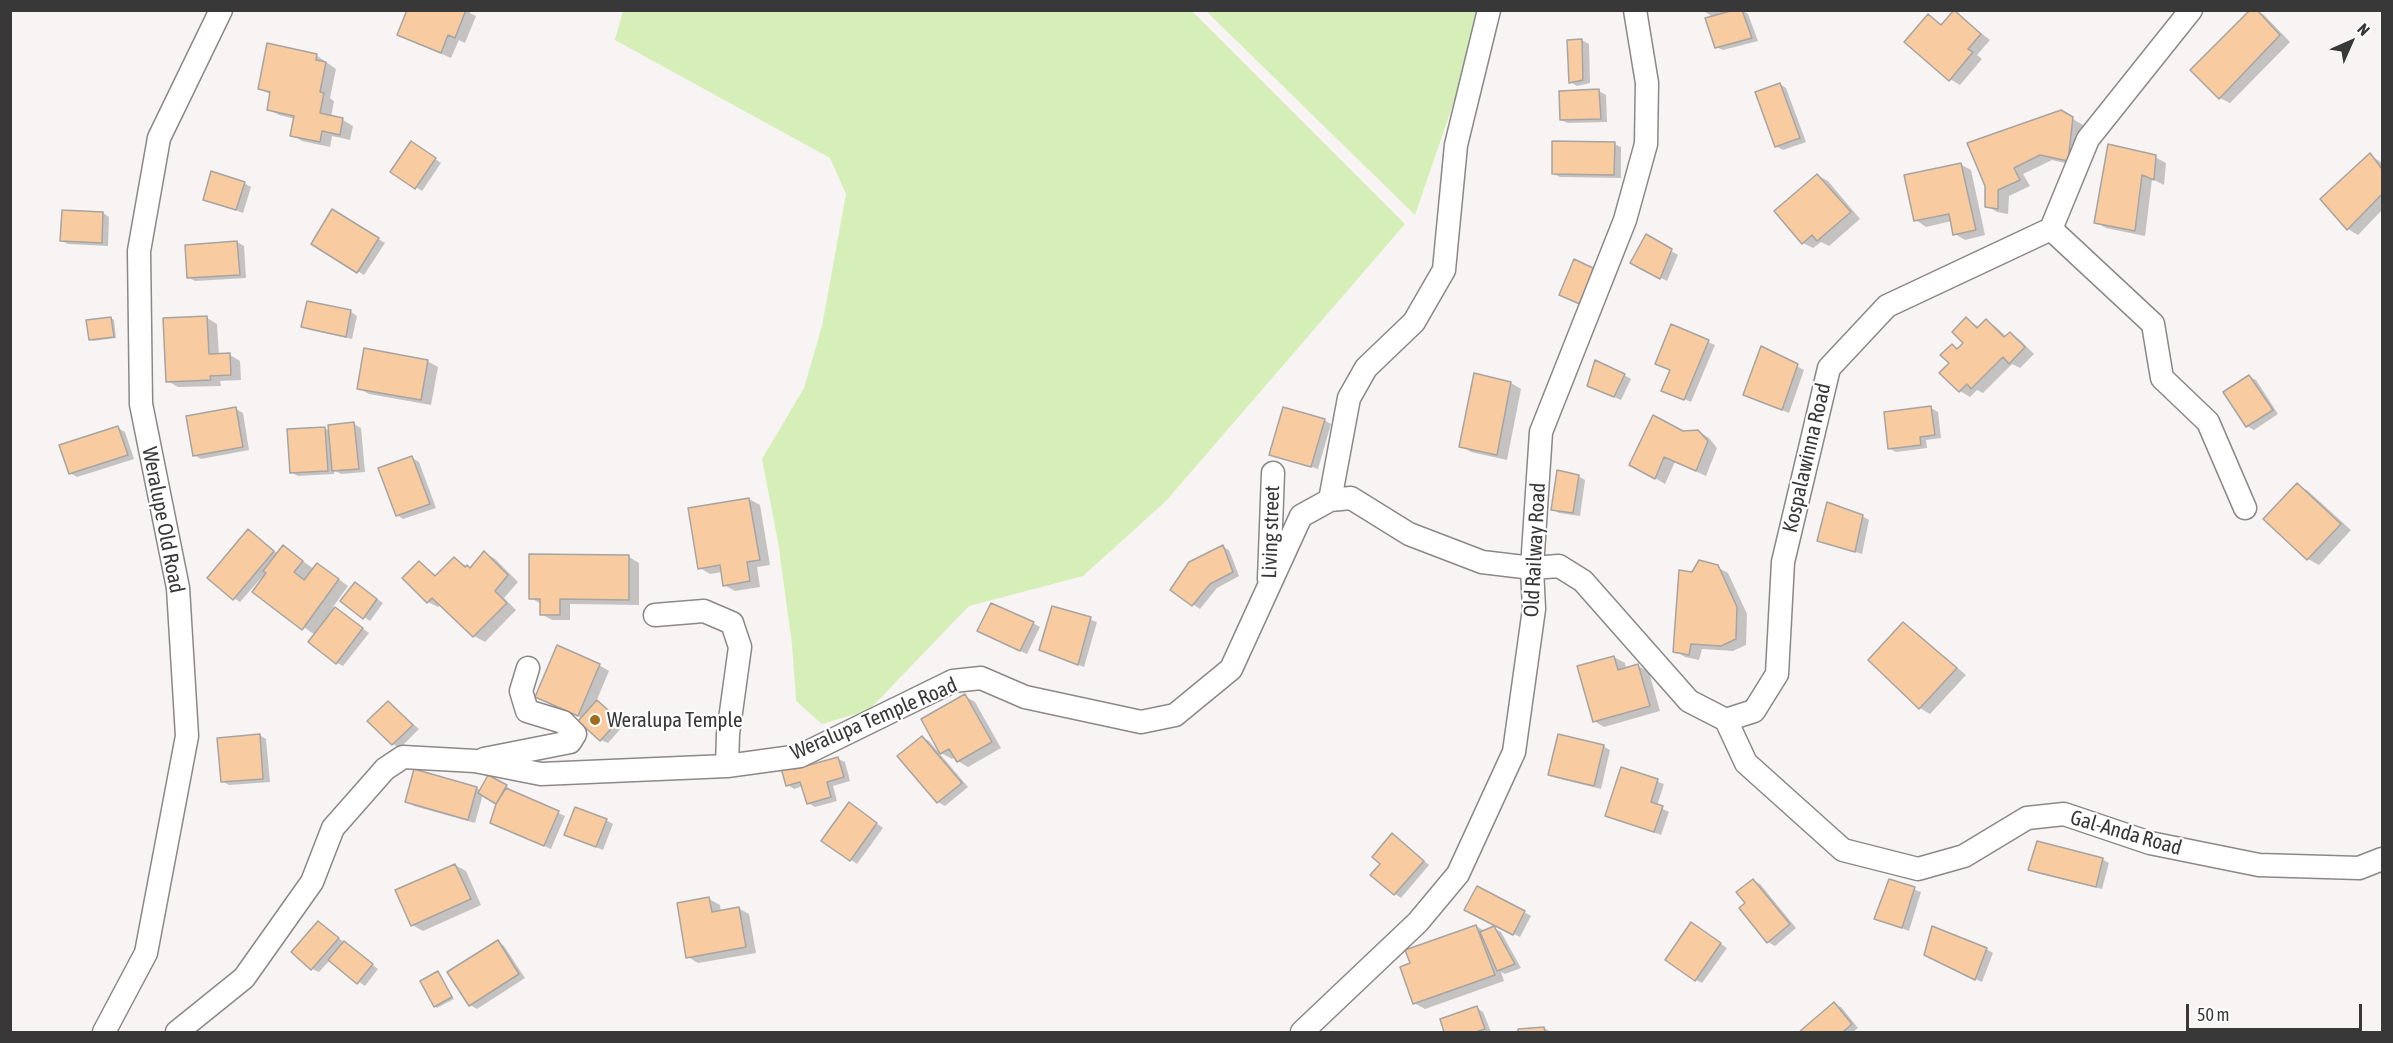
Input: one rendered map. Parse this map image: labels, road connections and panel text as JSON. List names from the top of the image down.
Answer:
{
  "streets": {
    "street": [
      "Kospalawinna Road",
      "Weralupe Old Road",
      "Living street",
      "Old Railway Road",
      "Weralupa Temple Road",
      "Gal-Anda Road"
    ]
  },
  "crossings": [
    ["Kospalawinna Road", "Gal-Anda Road"],
    ["Living street", "Weralupa Temple Road"]
  ],
  "places": ["Weralupa Temple"],
  "scale_bar": "50 m",
  "north": "top right"
}
